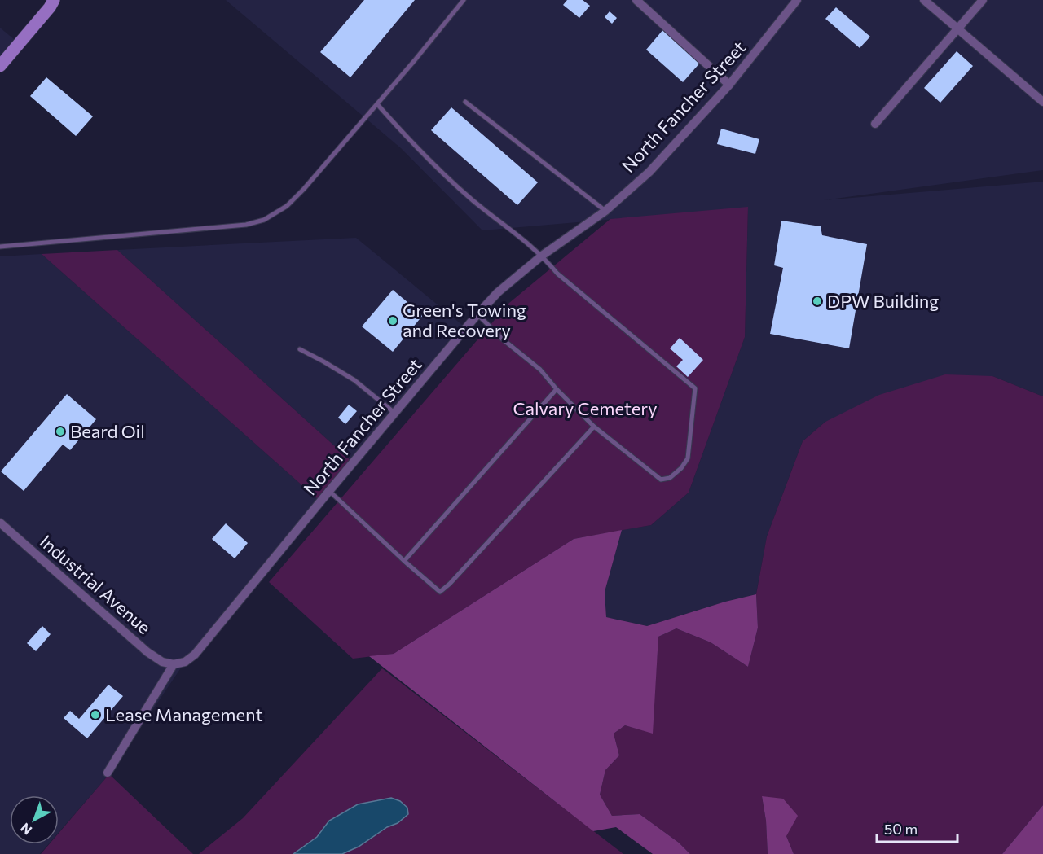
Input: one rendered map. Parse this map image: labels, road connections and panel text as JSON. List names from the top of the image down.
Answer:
{
  "streets": {
    "street": ["North Fancher Street", "Industrial Avenue"]
  },
  "crossings": [
    ["North Fancher Street", "Industrial Avenue"]
  ],
  "parks": ["Calvary Cemetery"],
  "places": [
    "DPW Building",
    "Green's Towing and Recovery",
    "Beard Oil",
    "Lease Management"
  ],
  "scale_bar": "50 m",
  "north": "bottom left"
}
